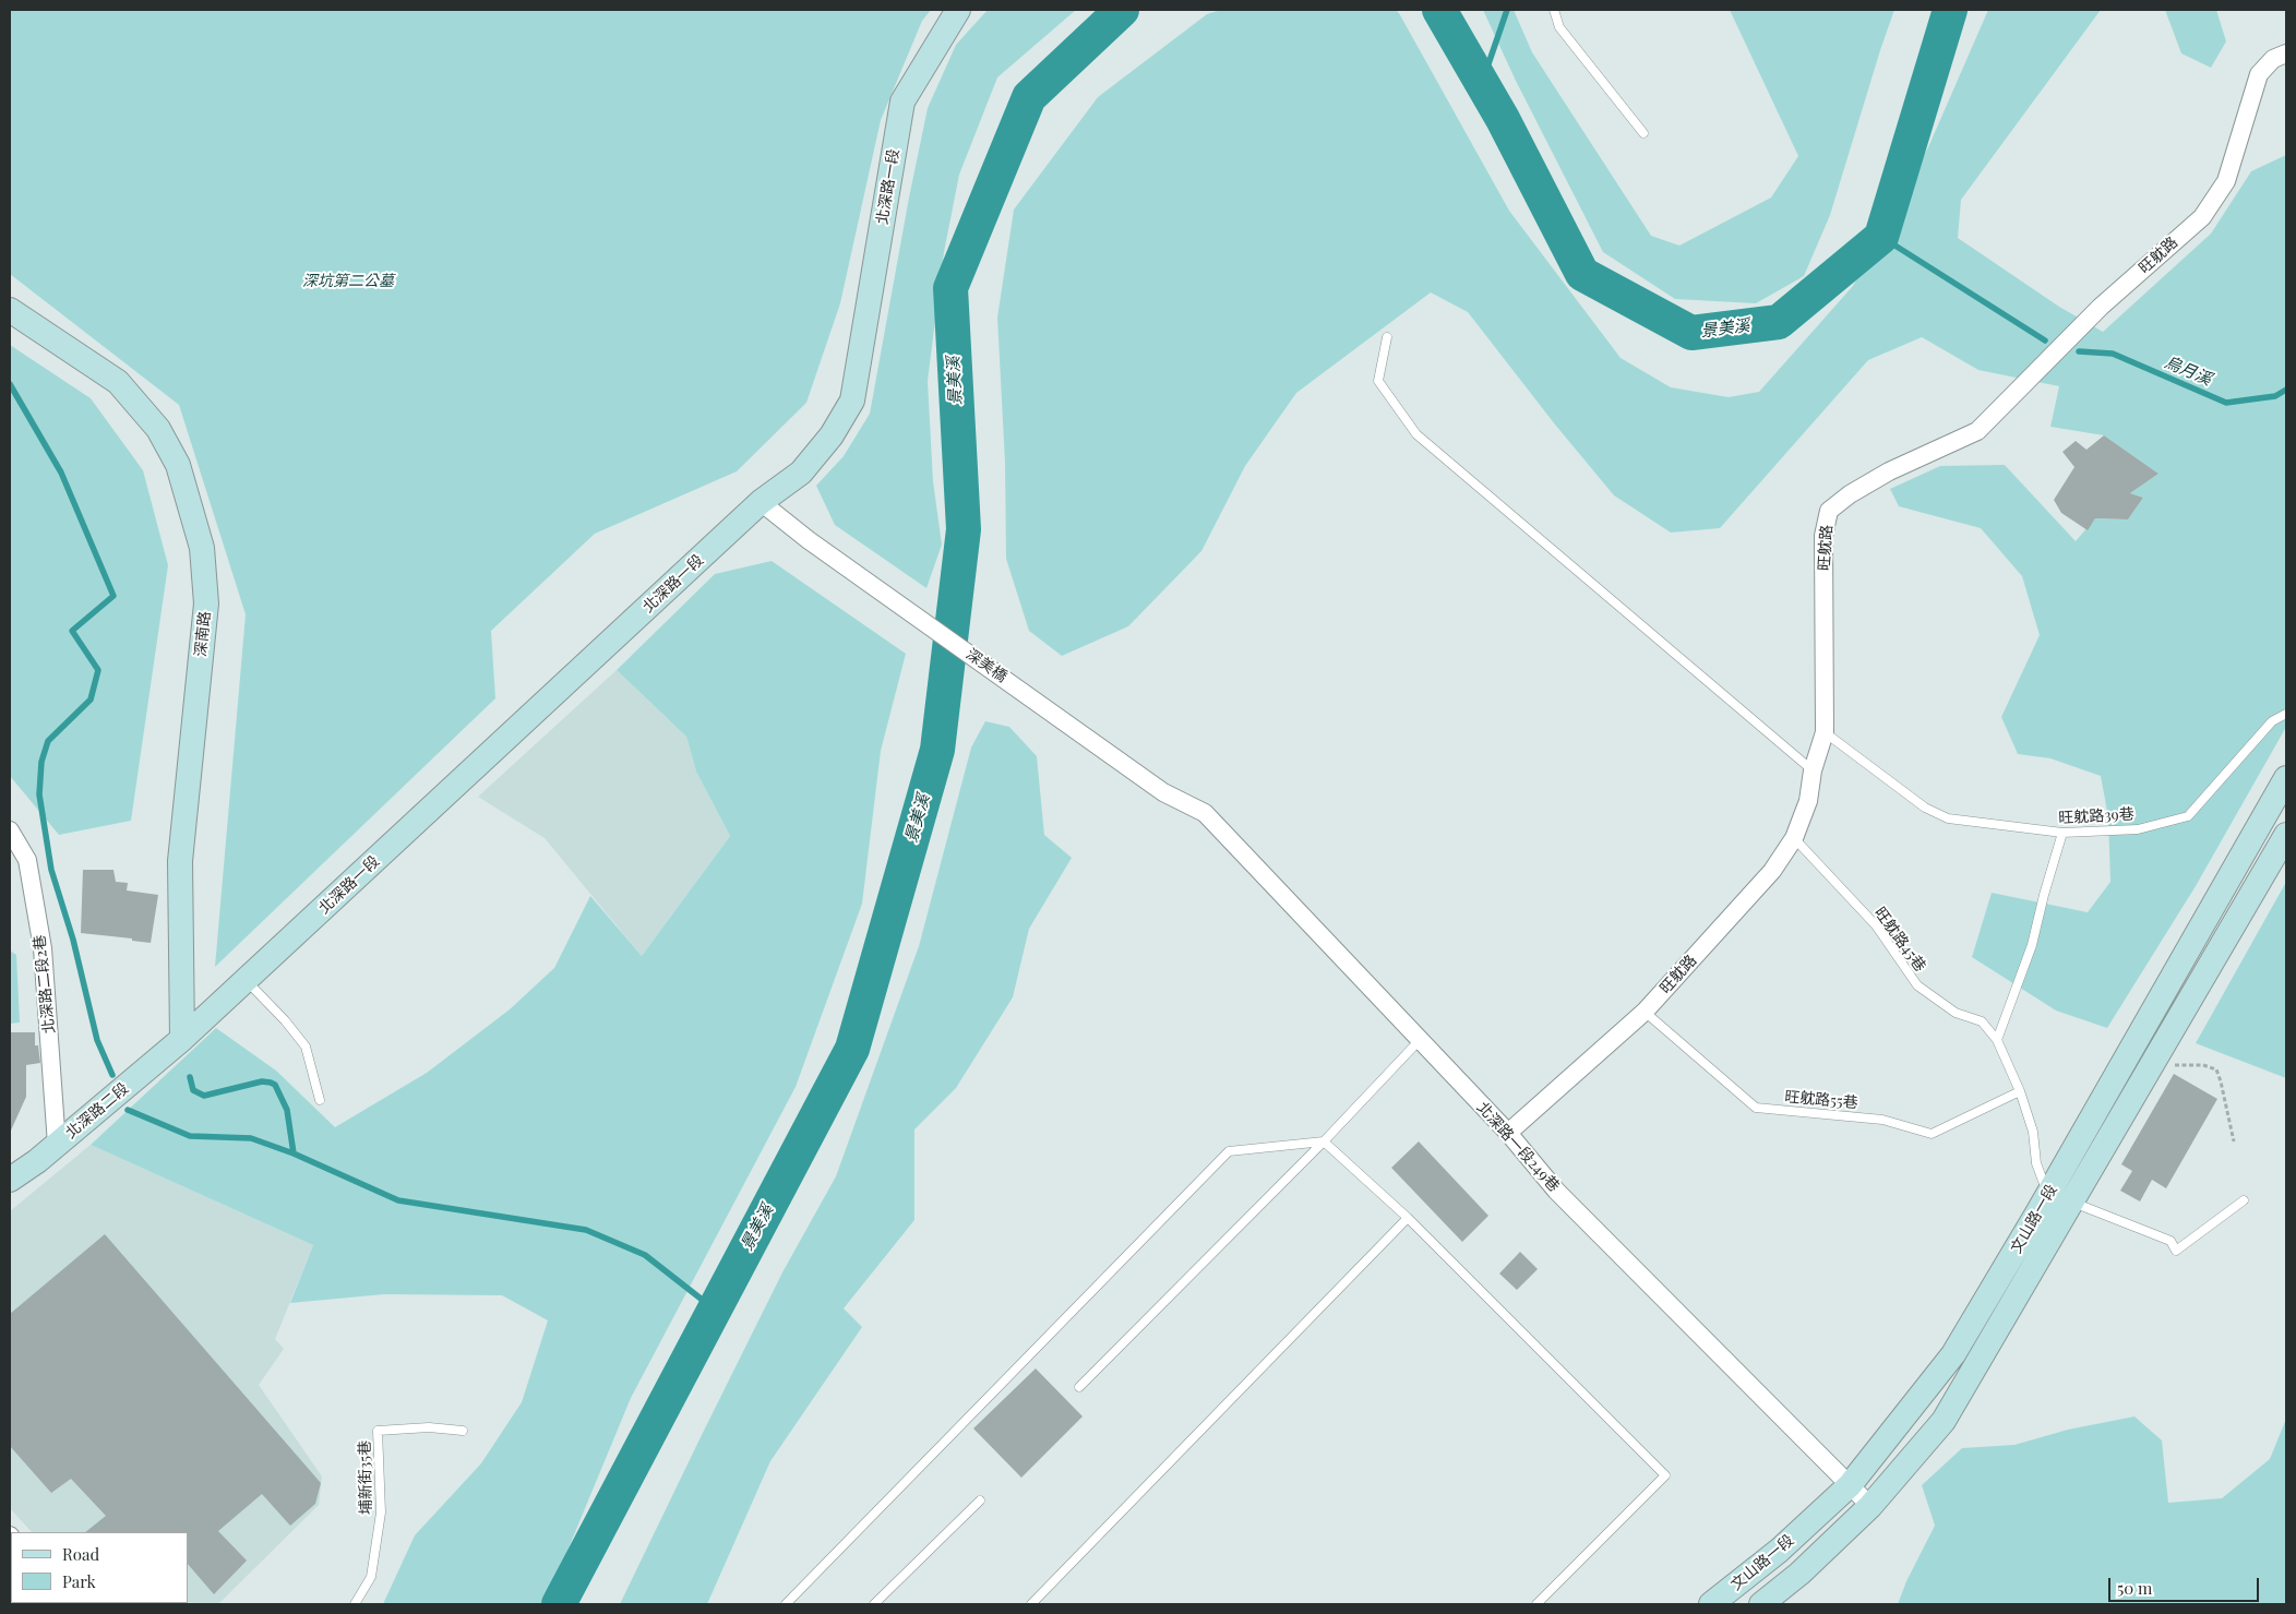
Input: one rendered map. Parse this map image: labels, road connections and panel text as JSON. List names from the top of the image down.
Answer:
{
  "streets": {
    "main road": [
      "北深路一段",
      "深南路",
      "北深路二段",
      "文山路一段"
    ],
    "street": [
      "旺躭路",
      "深美橋",
      "北深路二段2巷",
      "北深路一段249巷"
    ],
    "lane": [
      "旺躭路39巷",
      "旺躭路45巷",
      "旺躭路55巷",
      "埔新街35巷"
    ]
  },
  "crossings": [
    ["北深路一段", "深南路"],
    ["北深路一段", "深美橋"],
    ["北深路一段", "北深路二段"],
    ["旺躭路", "旺躭路39巷"],
    ["旺躭路", "旺躭路45巷"],
    ["旺躭路", "旺躭路55巷"],
    ["旺躭路", "北深路一段249巷"],
    ["深南路", "北深路二段"],
    ["深美橋", "北深路一段249巷"],
    ["旺躭路45巷", "旺躭路55巷"],
    ["旺躭路45巷", "文山路一段"],
    ["北深路二段2巷", "北深路二段"],
    ["北深路一段249巷", "文山路一段"]
  ],
  "water": ["景美溪", "烏月溪"],
  "parks": ["深坑第二公墓"],
  "legend": ["Road", "Park"],
  "scale_bar": "50 m"
}
